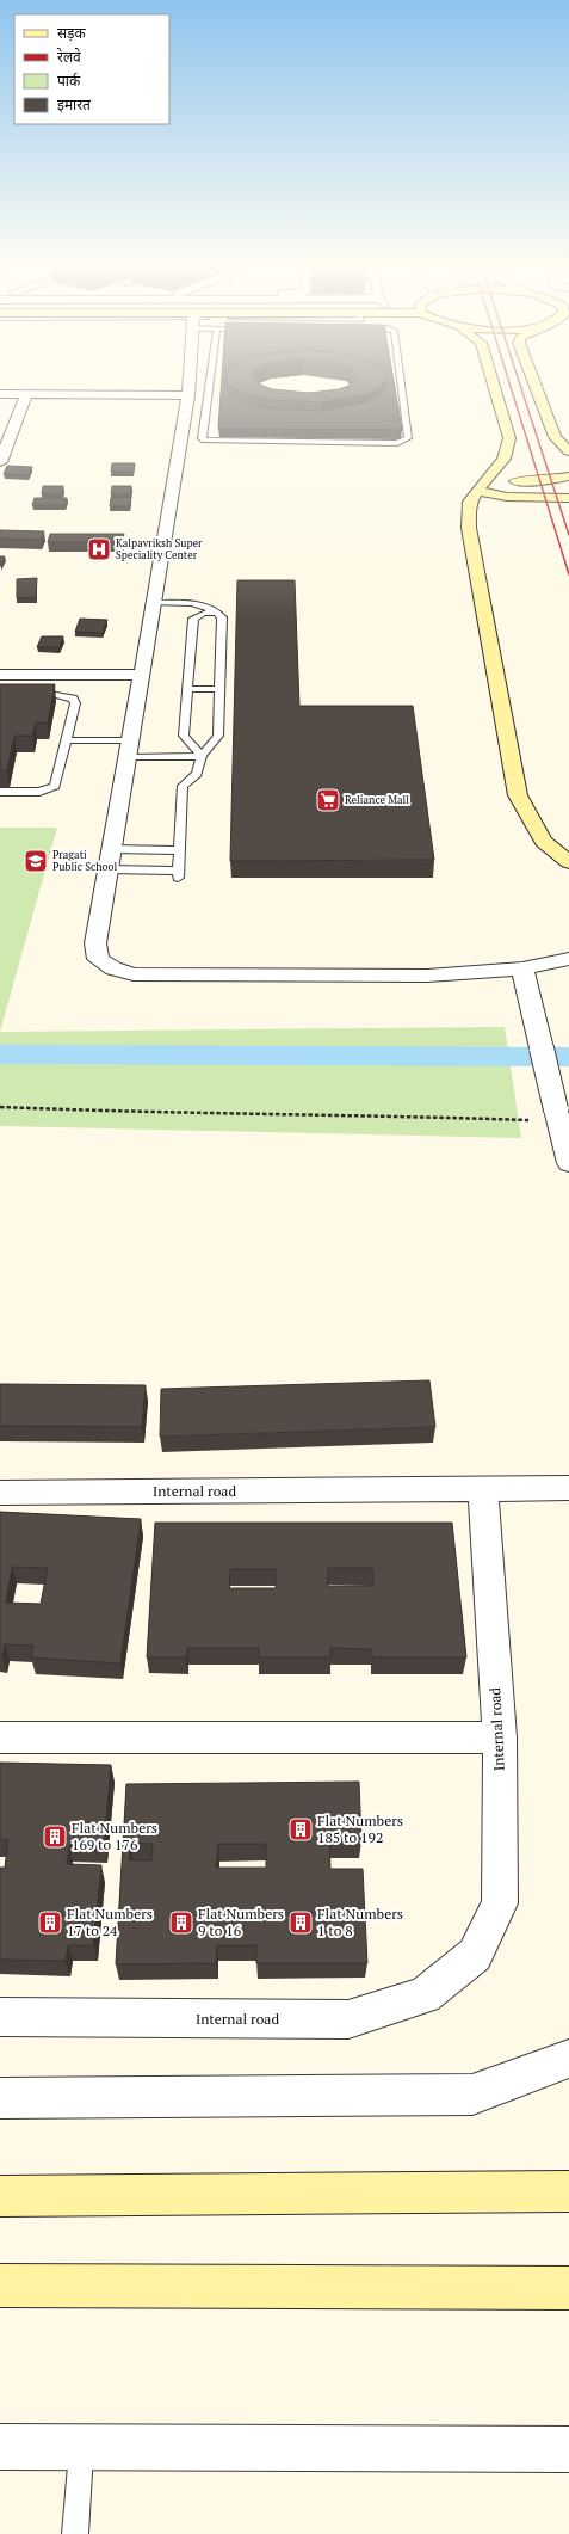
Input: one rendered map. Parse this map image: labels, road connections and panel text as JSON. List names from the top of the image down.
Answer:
{
  "streets": {
    "street": ["Internal road"]
  },
  "places": {
    "hospital": ["Kalpavriksh Super Speciality Center"],
    "supermarket": ["Reliance Mall"],
    "school or university": ["Pragati Public School"],
    "building": [
      "Flat Numbers 185 to 192",
      "Flat Numbers 169 to 176",
      "Flat Numbers 17 to 24",
      "Flat Numbers 9 to 16",
      "Flat Numbers 1 to 8"
    ]
  },
  "legend": [
    "सड़क",
    "रेलवे",
    "पार्क",
    "इमारत"
  ]
}
